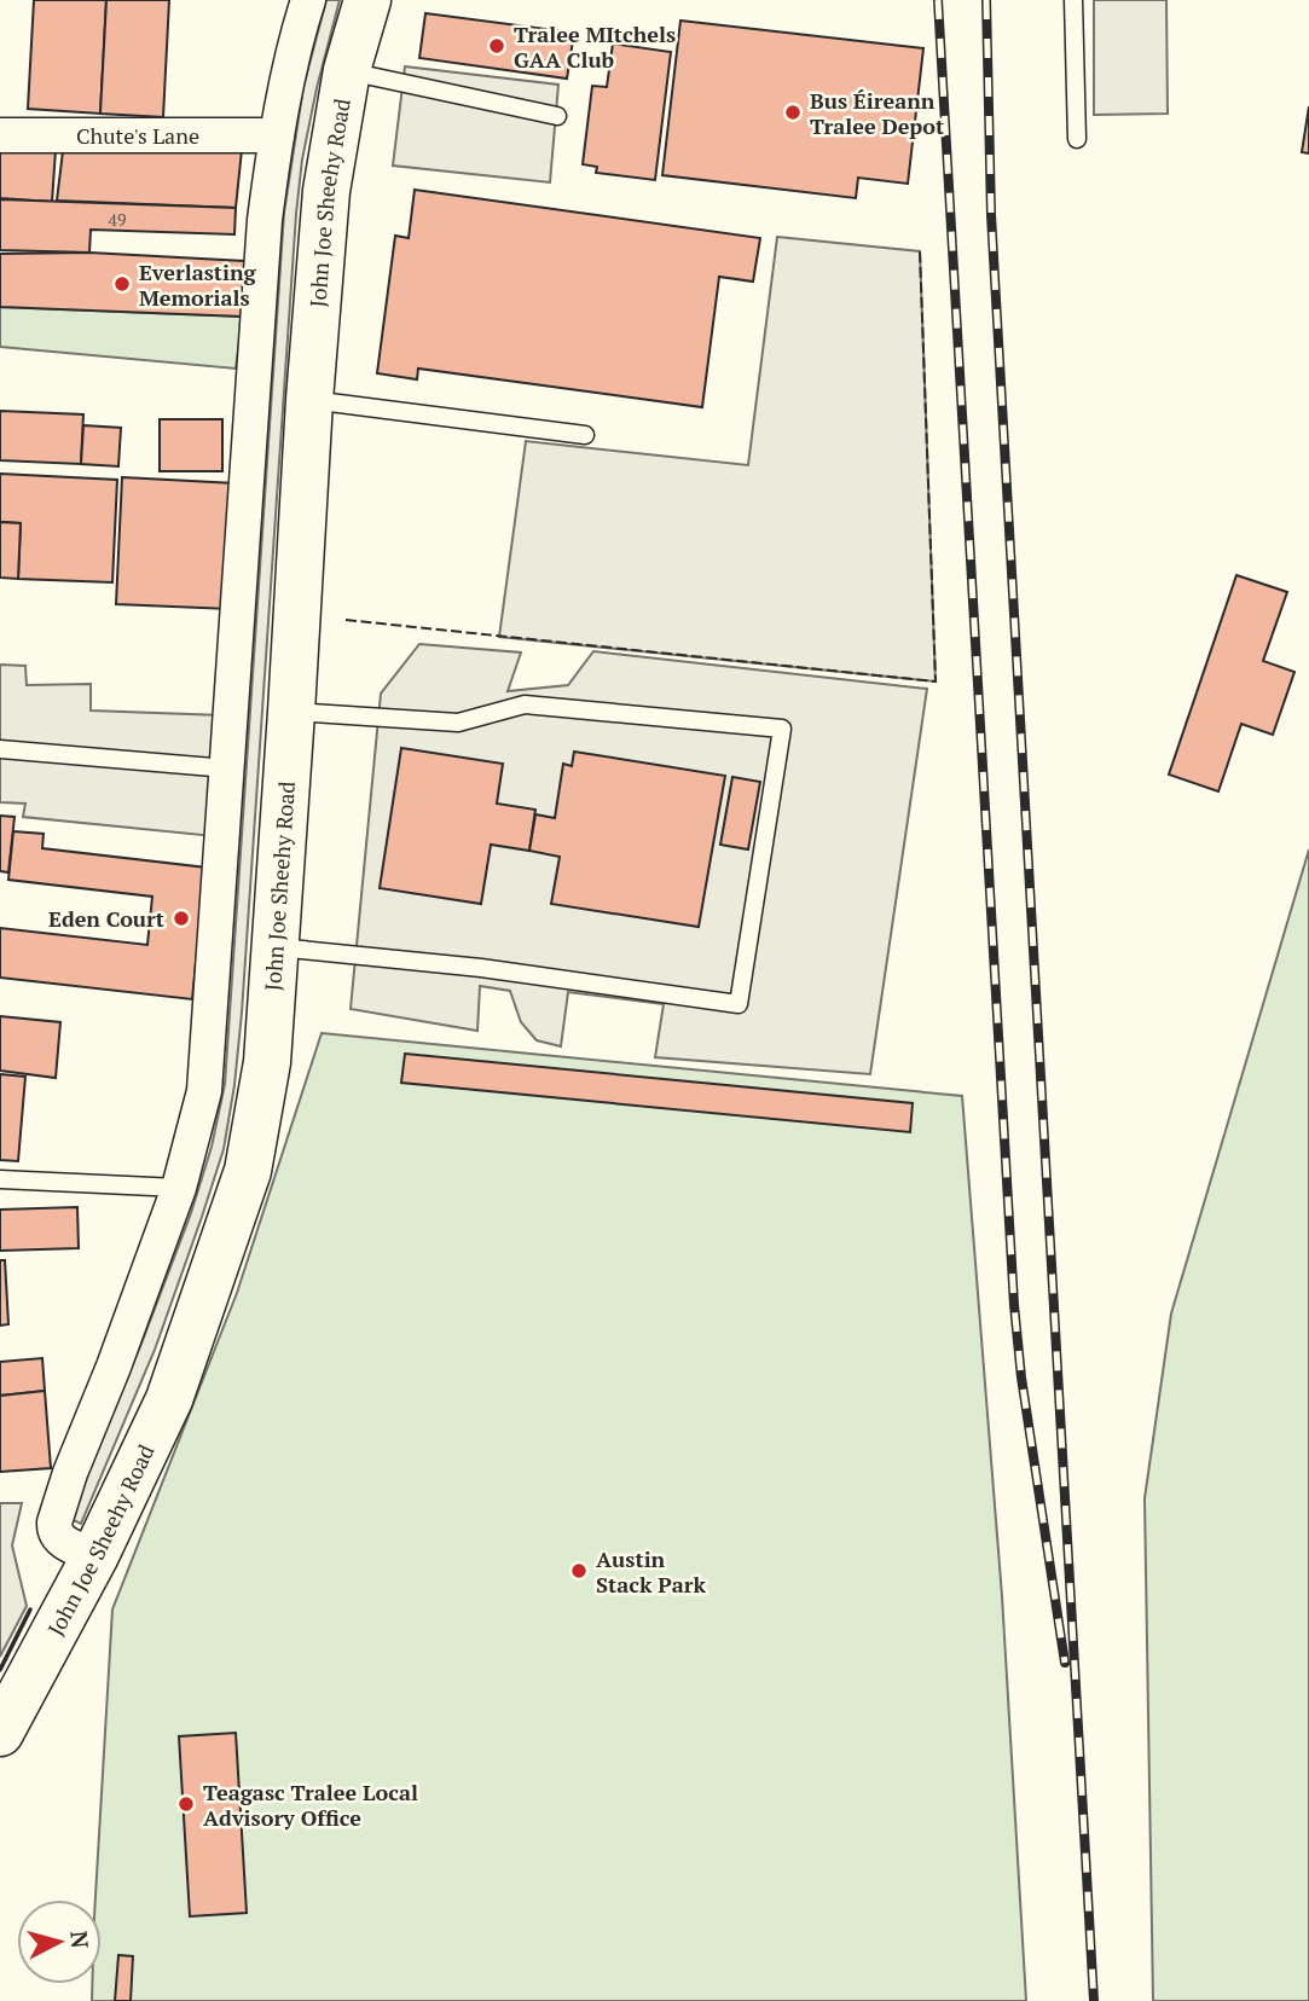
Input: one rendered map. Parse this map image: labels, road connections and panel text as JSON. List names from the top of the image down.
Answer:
{
  "streets": {
    "main road": ["John Joe Sheehy Road"],
    "street": ["Chute's Lane"]
  },
  "places": [
    "Tralee MItchels GAA Club",
    "Bus Éireann Tralee Depot",
    "Everlasting Memorials",
    "Eden Court",
    "Austin Stack Park",
    "Teagasc Tralee Local Advisory Office"
  ],
  "house_numbers": ["49"],
  "north": "right"
}
